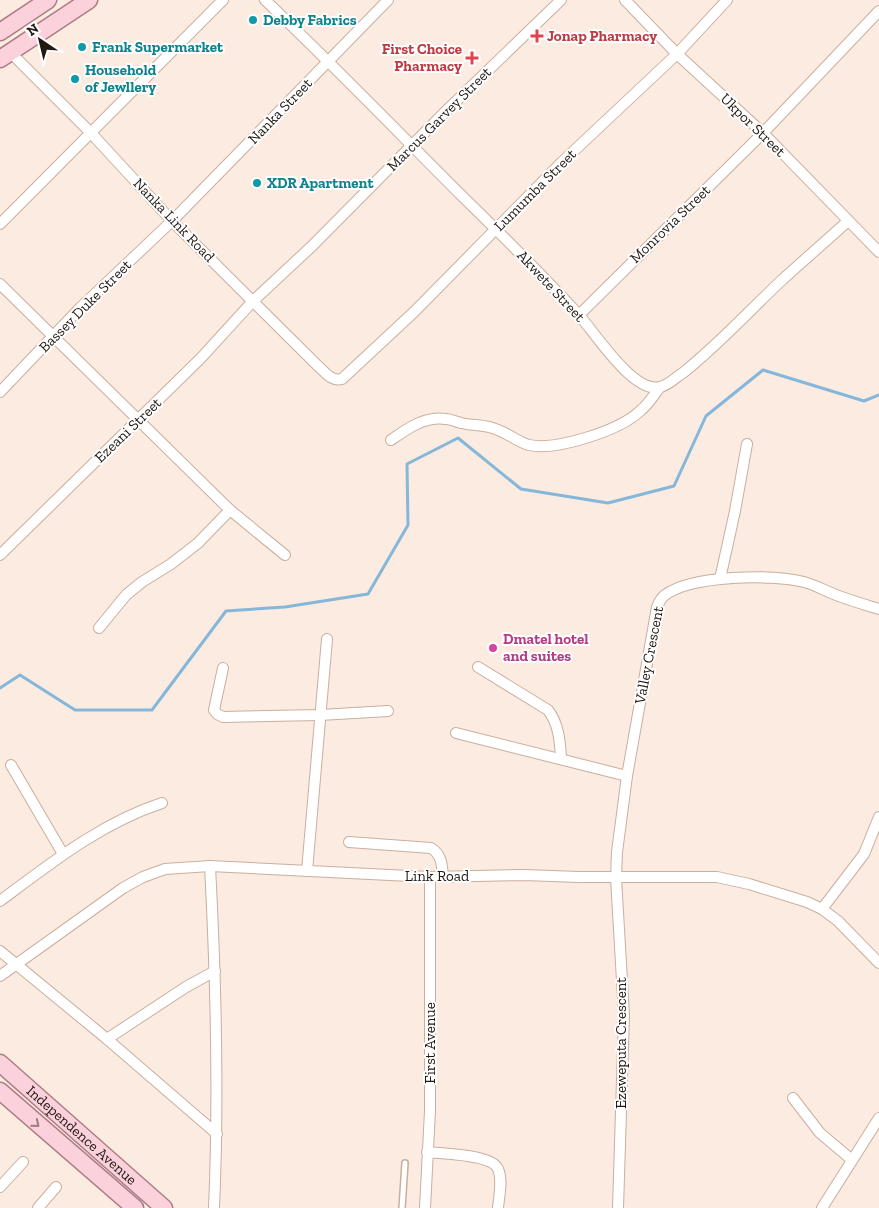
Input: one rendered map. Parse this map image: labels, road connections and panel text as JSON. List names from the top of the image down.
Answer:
{
  "streets": {
    "main road": ["Independence Avenue"],
    "street": [
      "Nanka Street",
      "Marcus Garvey Street",
      "Ukpor Street",
      "Lumumba Street",
      "Nanka Link Road",
      "Monrovia Street",
      "Akwete Street",
      "Bassey Duke Street",
      "Ezeani Street",
      "Valley Crescent",
      "Link Road",
      "First Avenue",
      "Ezeweputa Crescent"
    ]
  },
  "crossings": [
    ["Nanka Street", "Nanka Link Road"],
    ["Nanka Street", "Akwete Street"],
    ["Nanka Street", "Bassey Duke Street"],
    ["Marcus Garvey Street", "Nanka Link Road"],
    ["Marcus Garvey Street", "Akwete Street"],
    ["Marcus Garvey Street", "Ezeani Street"],
    ["Ukpor Street", "Lumumba Street"],
    ["Ukpor Street", "Monrovia Street"],
    ["Lumumba Street", "Nanka Link Road"],
    ["Lumumba Street", "Akwete Street"],
    ["Nanka Link Road", "Bassey Duke Street"],
    ["Nanka Link Road", "Ezeani Street"],
    ["Monrovia Street", "Akwete Street"],
    ["Valley Crescent", "Link Road"],
    ["Valley Crescent", "Ezeweputa Crescent"],
    ["Link Road", "First Avenue"],
    ["Link Road", "Ezeweputa Crescent"]
  ],
  "places": {
    "other": [
      "Debby Fabrics",
      "Frank Supermarket",
      "Household of Jewllery",
      "XDR Apartment",
      "Dmatel hotel and suites"
    ],
    "health": ["Jonap Pharmacy", "First Choice Pharmacy"]
  },
  "north": "top left"
}
